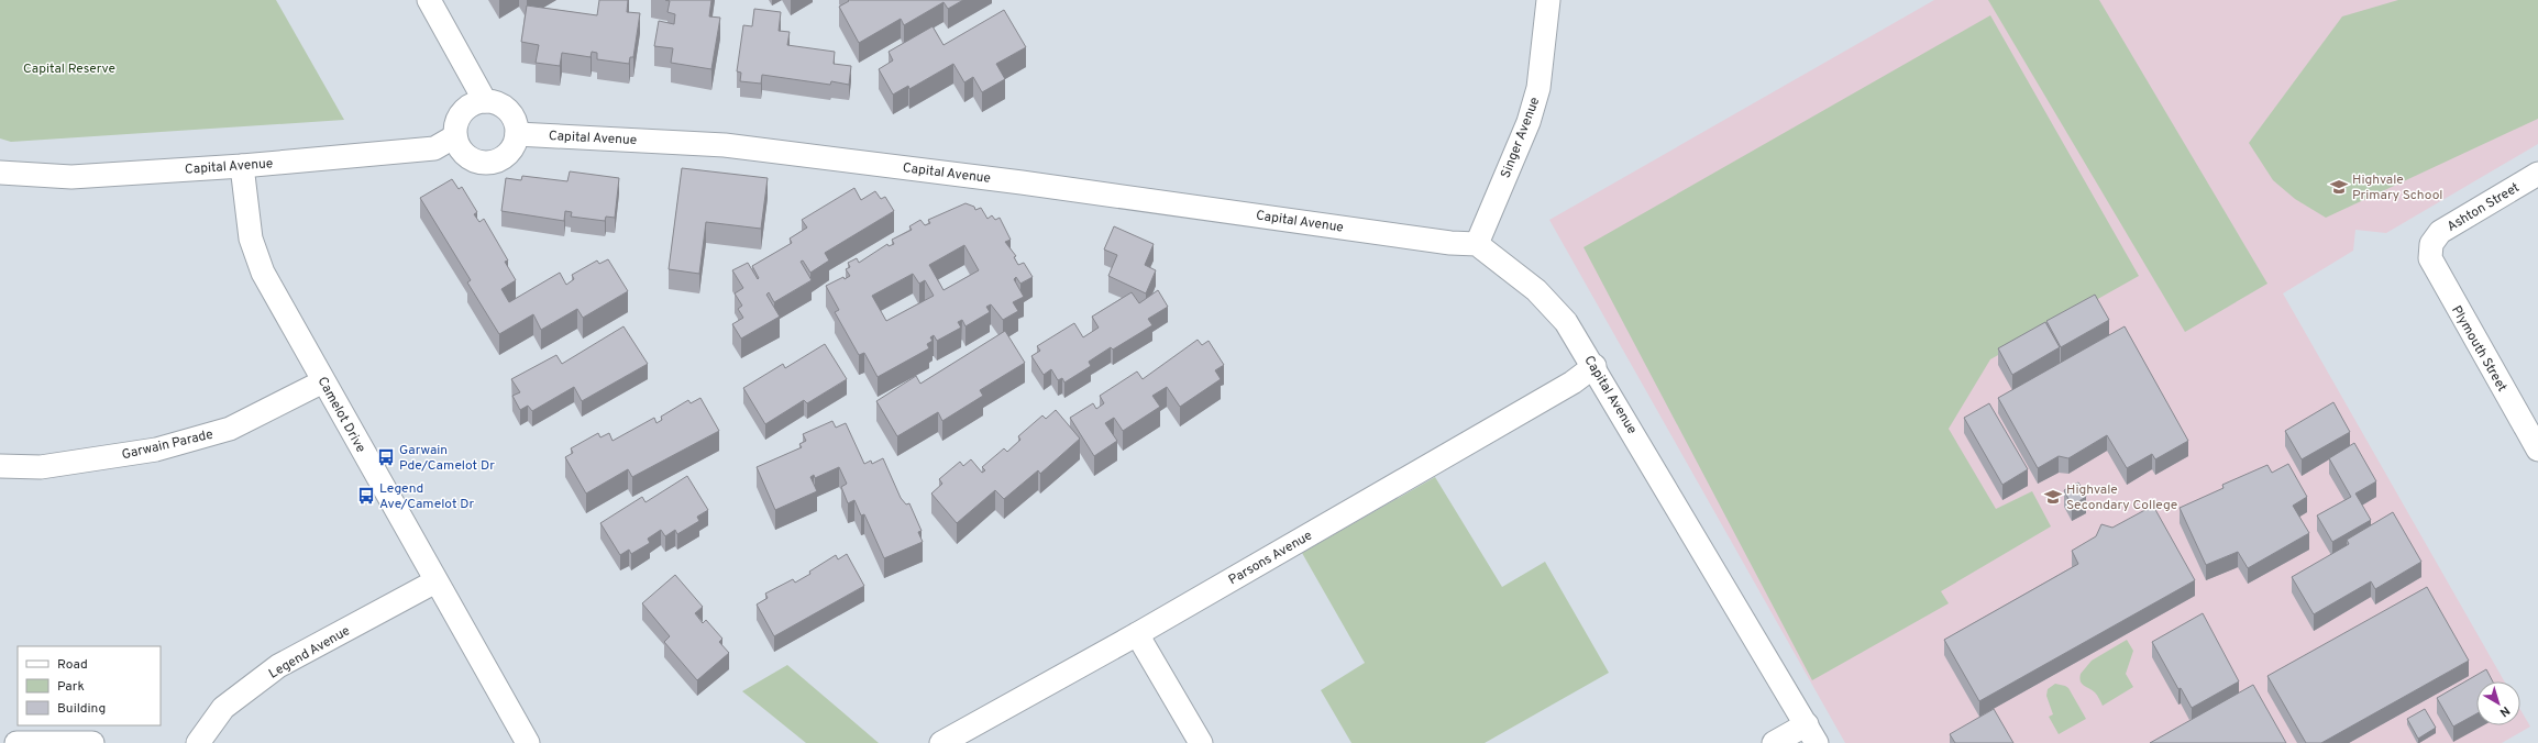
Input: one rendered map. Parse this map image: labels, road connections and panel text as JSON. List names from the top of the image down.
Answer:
{
  "streets": {
    "street": [
      "Capital Avenue",
      "Singer Avenue",
      "Ashton Street",
      "Plymouth Street",
      "Camelot Drive",
      "Garwain Parade",
      "Parsons Avenue",
      "Legend Avenue"
    ]
  },
  "crossings": [
    ["Capital Avenue", "Singer Avenue"],
    ["Capital Avenue", "Camelot Drive"],
    ["Capital Avenue", "Parsons Avenue"],
    ["Ashton Street", "Plymouth Street"],
    ["Camelot Drive", "Garwain Parade"],
    ["Camelot Drive", "Legend Avenue"]
  ],
  "parks": ["Capital Reserve"],
  "places": {
    "school or university": ["Highvale Primary School", "Highvale Secondary College"],
    "bus stop": ["Garwain Pde/Camelot Dr", "Legend Ave/Camelot Dr"]
  },
  "legend": ["Road", "Park", "Building"],
  "north": "bottom right"
}
